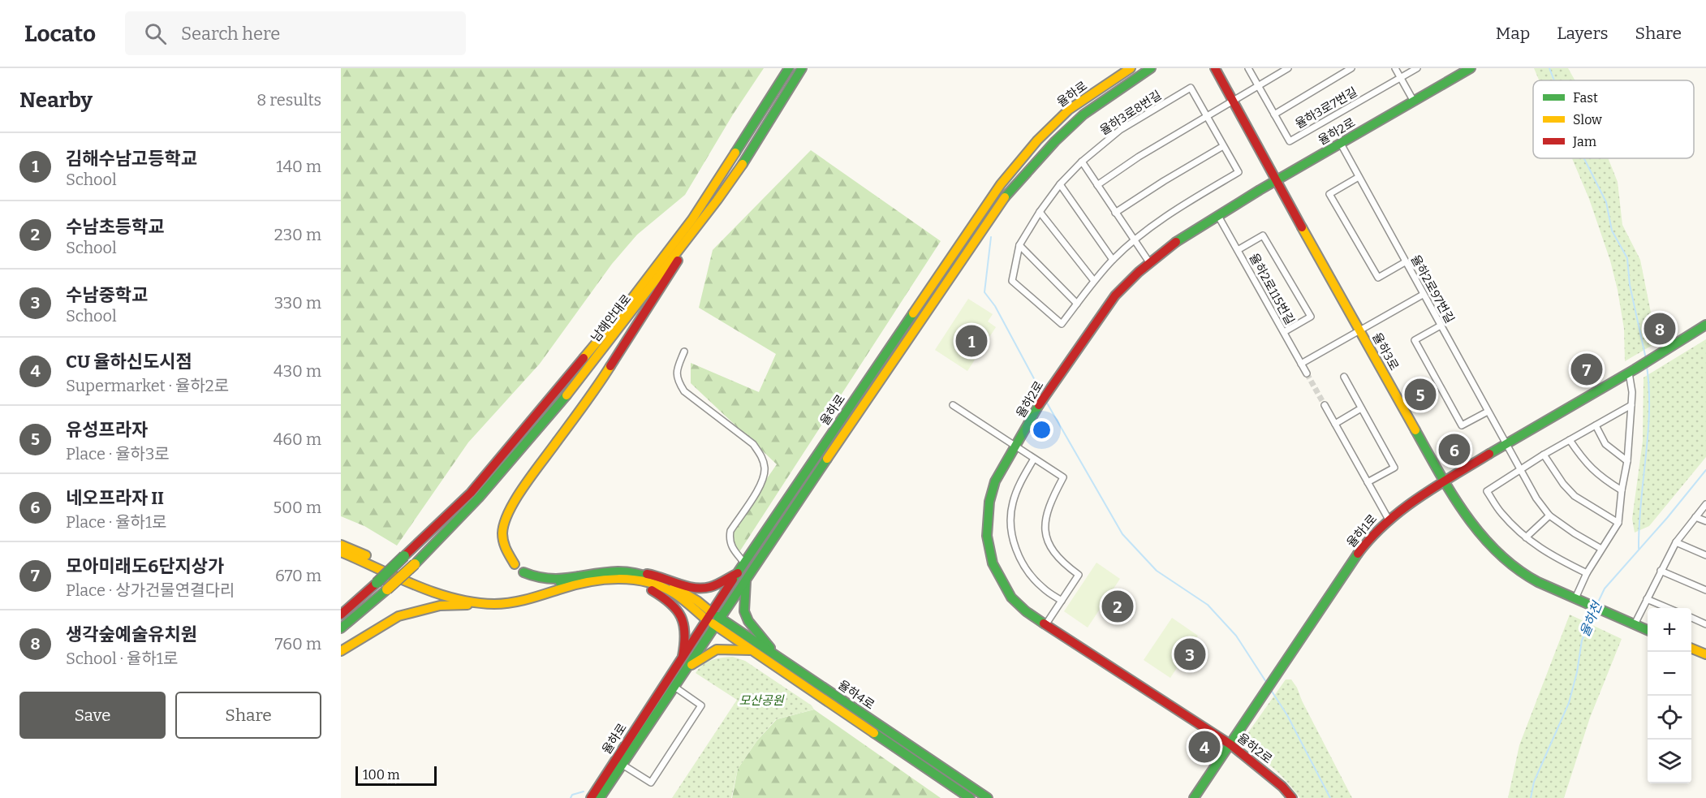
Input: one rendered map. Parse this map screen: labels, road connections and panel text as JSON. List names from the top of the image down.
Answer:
{
  "streets": {
    "main road": [
      "율하로",
      "율하2로",
      "남해안대로",
      "율하3로",
      "율하1로",
      "율하4로"
    ],
    "street": [
      "율하3로7번길",
      "율하3로8번길",
      "율하2로115번길",
      "율하2로97번길"
    ]
  },
  "crossings": [
    ["율하로", "율하4로"],
    ["율하2로", "율하2로115번길"],
    ["율하2로", "율하2로97번길"],
    ["율하2로", "율하3로"],
    ["율하2로", "율하1로"],
    ["율하2로97번길", "율하1로"],
    ["율하3로", "율하1로"]
  ],
  "water": ["율하천"],
  "parks": ["모산공원"],
  "legend": ["Fast", "Slow", "Jam"],
  "scale_bar": "100 m",
  "page": {
    "header": "Locato",
    "search": "Search here",
    "nav": ["Map", "Layers", "Share"],
    "heading": ["Nearby", "8 results"],
    "list": [
      {
        "mark": "1",
        "name": "김해수남고등학교",
        "note": "School",
        "value": "140 m"
      },
      {
        "mark": "2",
        "name": "수남초등학교",
        "note": "School",
        "value": "230 m"
      },
      {
        "mark": "3",
        "name": "수남중학교",
        "note": "School",
        "value": "330 m"
      },
      {
        "mark": "4",
        "name": "CU 율하신도시점",
        "note": "Supermarket · 율하2로",
        "value": "430 m"
      },
      {
        "mark": "5",
        "name": "유성프라자",
        "note": "Place · 율하3로",
        "value": "460 m"
      },
      {
        "mark": "6",
        "name": "네오프라자 II",
        "note": "Place · 율하1로",
        "value": "500 m"
      },
      {
        "mark": "7",
        "name": "모아미래도6단지상가",
        "note": "Place · 상가건물연결다리",
        "value": "670 m"
      },
      {
        "mark": "8",
        "name": "생각숲예술유치원",
        "note": "School · 율하1로",
        "value": "760 m"
      }
    ],
    "pins": [
      "8",
      "1",
      "7",
      "5",
      "6",
      "2",
      "3",
      "4"
    ],
    "map_buttons": ["+", "−"],
    "buttons": ["Save", "Share"],
    "scale": "100 m"
  }
}
